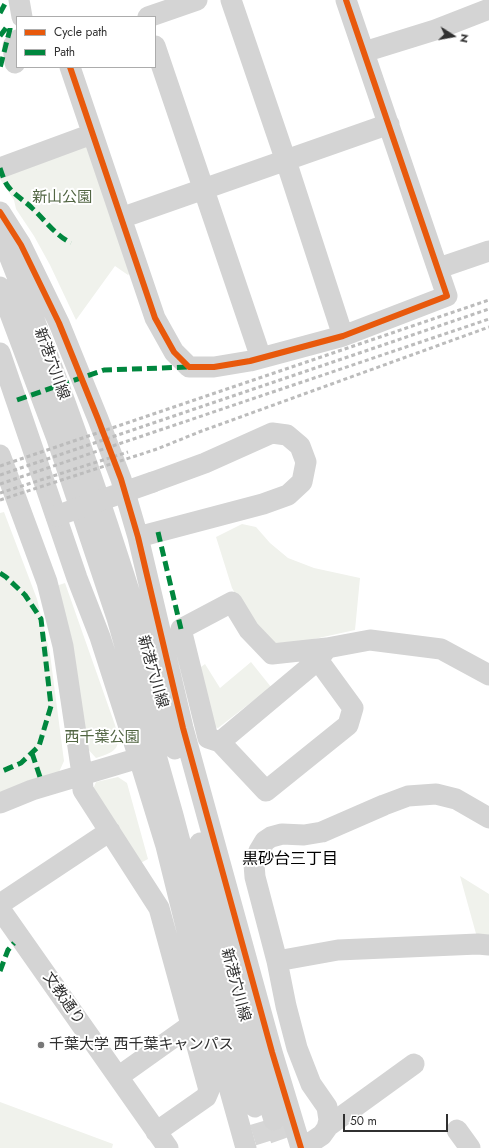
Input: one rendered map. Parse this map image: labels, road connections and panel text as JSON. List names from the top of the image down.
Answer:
{
  "streets": {
    "street": ["新港穴川線", "文教通り"]
  },
  "districts": ["黒砂台三丁目"],
  "parks": ["新山公園", "西千葉公園"],
  "places": ["千葉大学 西千葉キャンパス"],
  "legend": ["Cycle path", "Path"],
  "scale_bar": "50 m",
  "north": "right"
}
